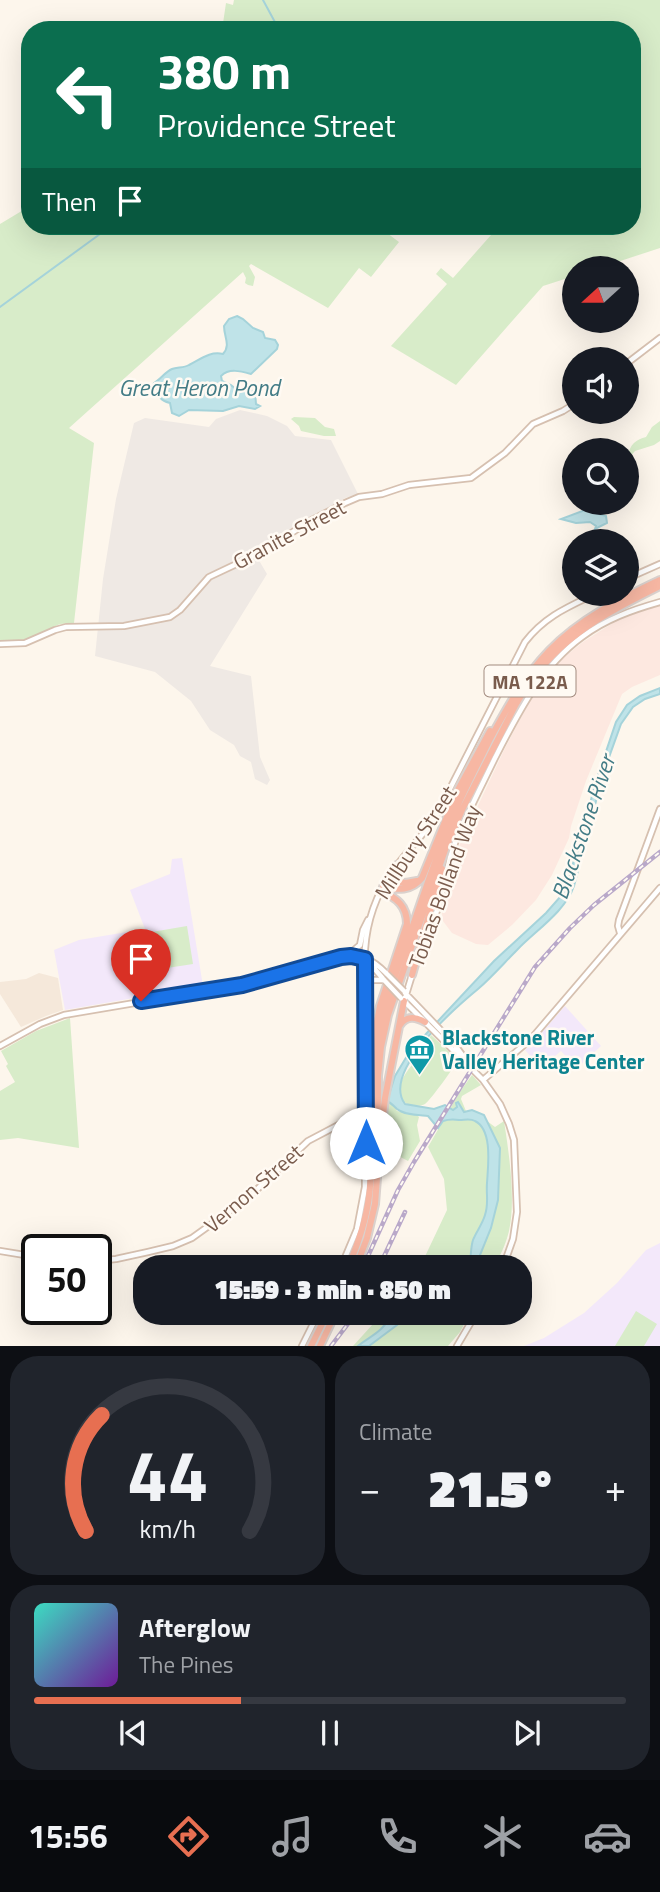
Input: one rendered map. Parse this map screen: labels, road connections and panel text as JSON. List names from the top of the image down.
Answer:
{
  "streets": {
    "highway": ["MA 122A"],
    "main road": [
      "Granite Street",
      "Millbury Street",
      "Tobias Bolland Way",
      "Vernon Street"
    ]
  },
  "crossings": [
    ["MA 122A", "Tobias Bolland Way"],
    ["Millbury Street", "Vernon Street"]
  ],
  "water": ["Great Heron Pond", "Blackstone River"],
  "places": {
    "museum": ["Blackstone River Valley Heritage Center"]
  },
  "north": "left",
  "page": {
    "turn": ["380 m", "Providence Street"],
    "then": "Then",
    "limit": "50",
    "trip": "15:59 · 3 min · 850 m",
    "tile": "Climate",
    "heat": ["−", "21.5°", "+"],
    "song": ["Afterglow", "The Pines"],
    "tabs": "15:56",
    "gauge": ["44", "km/h"]
  }
}
